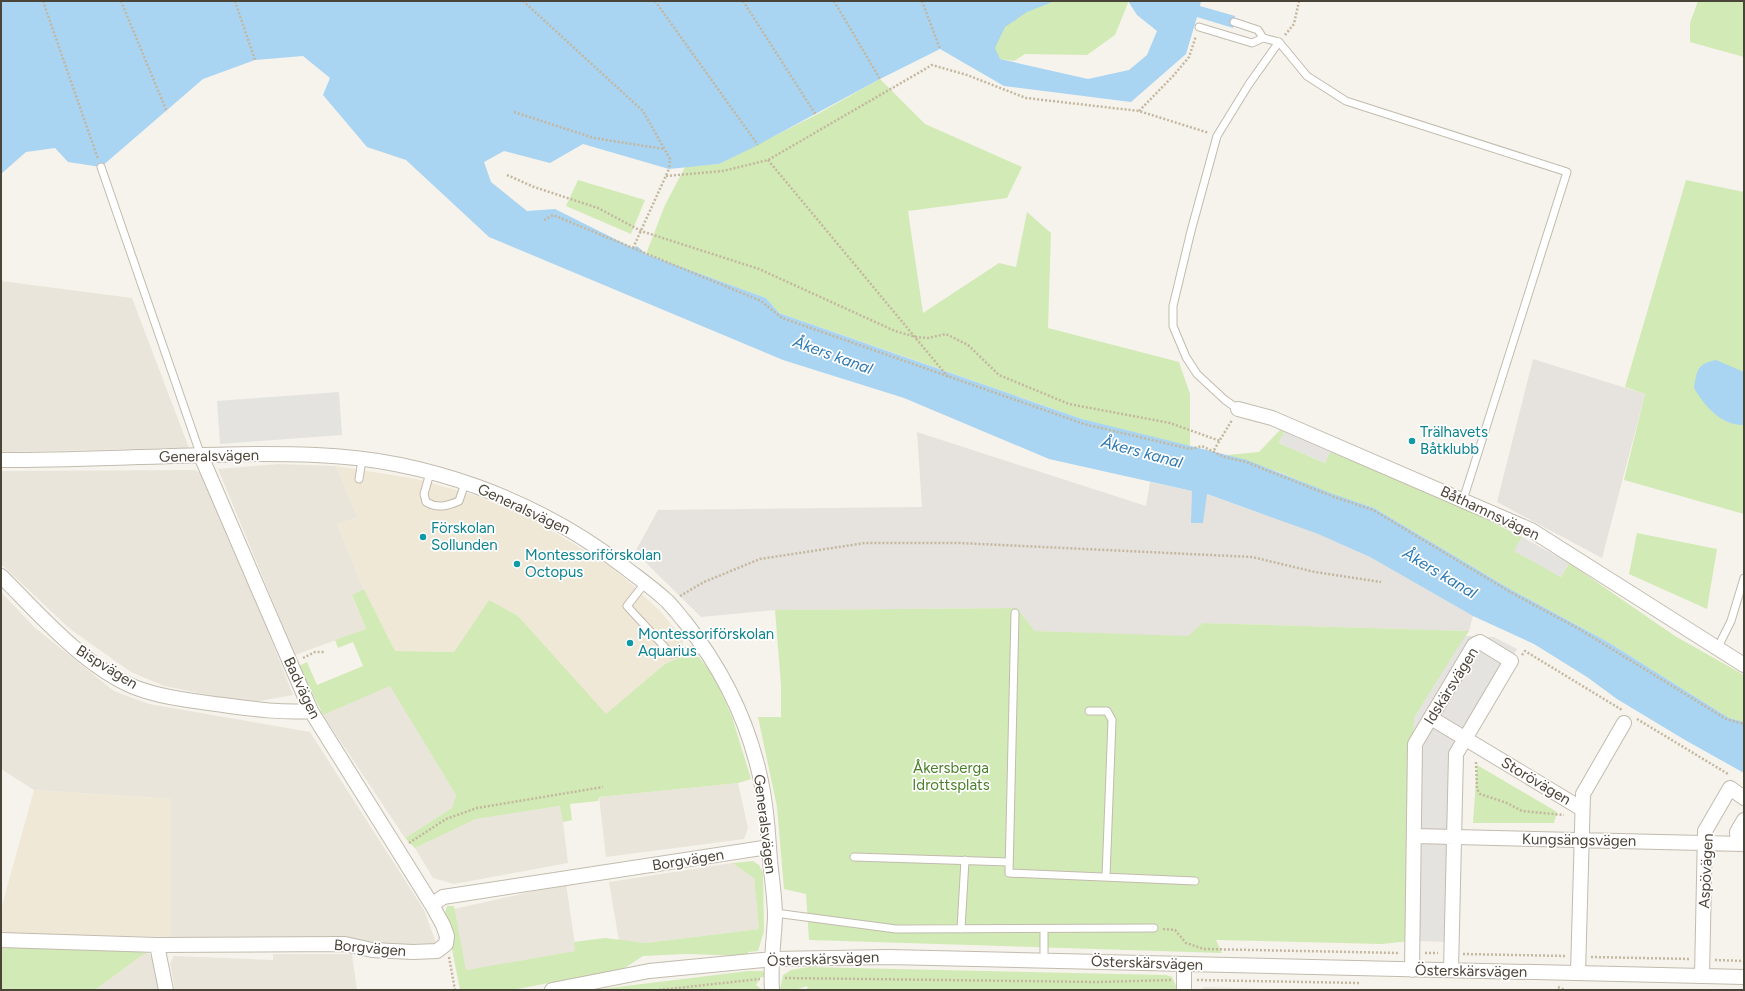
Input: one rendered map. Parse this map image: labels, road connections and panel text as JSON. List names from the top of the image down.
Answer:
{
  "streets": {
    "street": [
      "Generalsvägen",
      "Båthamnsvägen",
      "Bispvägen",
      "Idskärsvägen",
      "Badvägen",
      "Storövägen",
      "Kungsängsvägen",
      "Borgvägen",
      "Aspövägen",
      "Österskärsvägen"
    ]
  },
  "crossings": [
    ["Generalsvägen", "Badvägen"],
    ["Generalsvägen", "Borgvägen"],
    ["Generalsvägen", "Österskärsvägen"],
    ["Bispvägen", "Badvägen"],
    ["Idskärsvägen", "Storövägen"],
    ["Idskärsvägen", "Kungsängsvägen"],
    ["Idskärsvägen", "Österskärsvägen"],
    ["Badvägen", "Borgvägen"],
    ["Storövägen", "Kungsängsvägen"],
    ["Storövägen", "Österskärsvägen"],
    ["Kungsängsvägen", "Aspövägen"],
    ["Aspövägen", "Österskärsvägen"]
  ],
  "water": ["Åkers kanal"],
  "parks": ["Åkersberga Idrottsplats"],
  "places": [
    "Trälhavets Båtklubb",
    "Förskolan Sollunden",
    "Montessoriförskolan Octopus",
    "Montessoriförskolan Aquarius"
  ]
}
